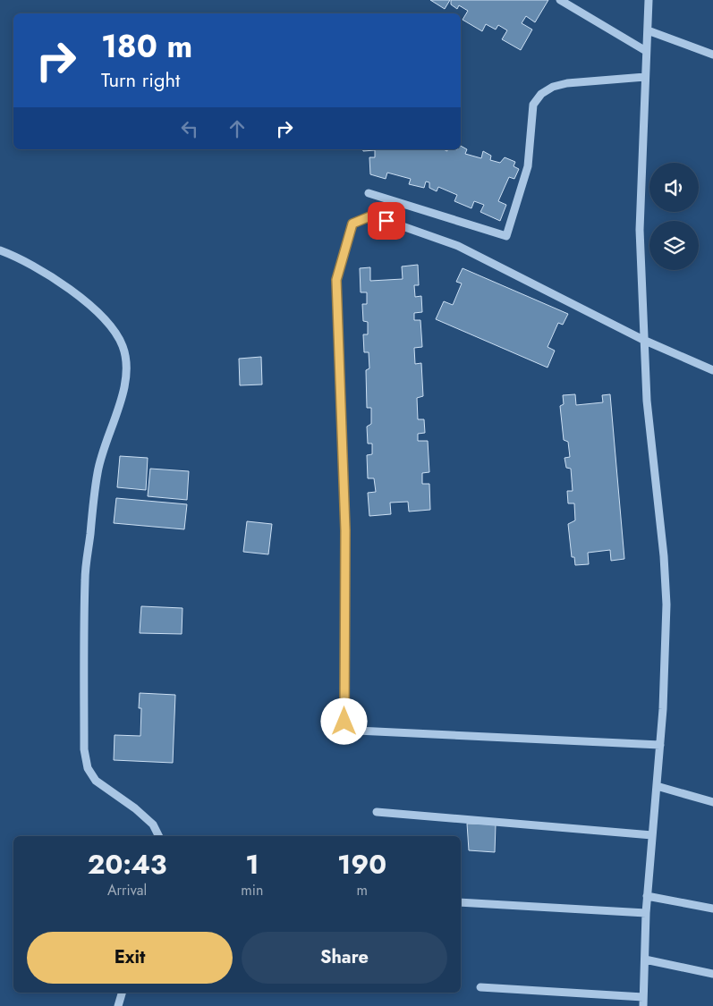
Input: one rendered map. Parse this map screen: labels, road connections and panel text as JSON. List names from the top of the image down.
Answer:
{
  "page": {
    "turn": ["180 m", "Turn right"],
    "eta": [
      "20:43",
      "Arrival",
      "1",
      "min",
      "190",
      "m"
    ],
    "buttons": ["Exit", "Share"]
  }
}
